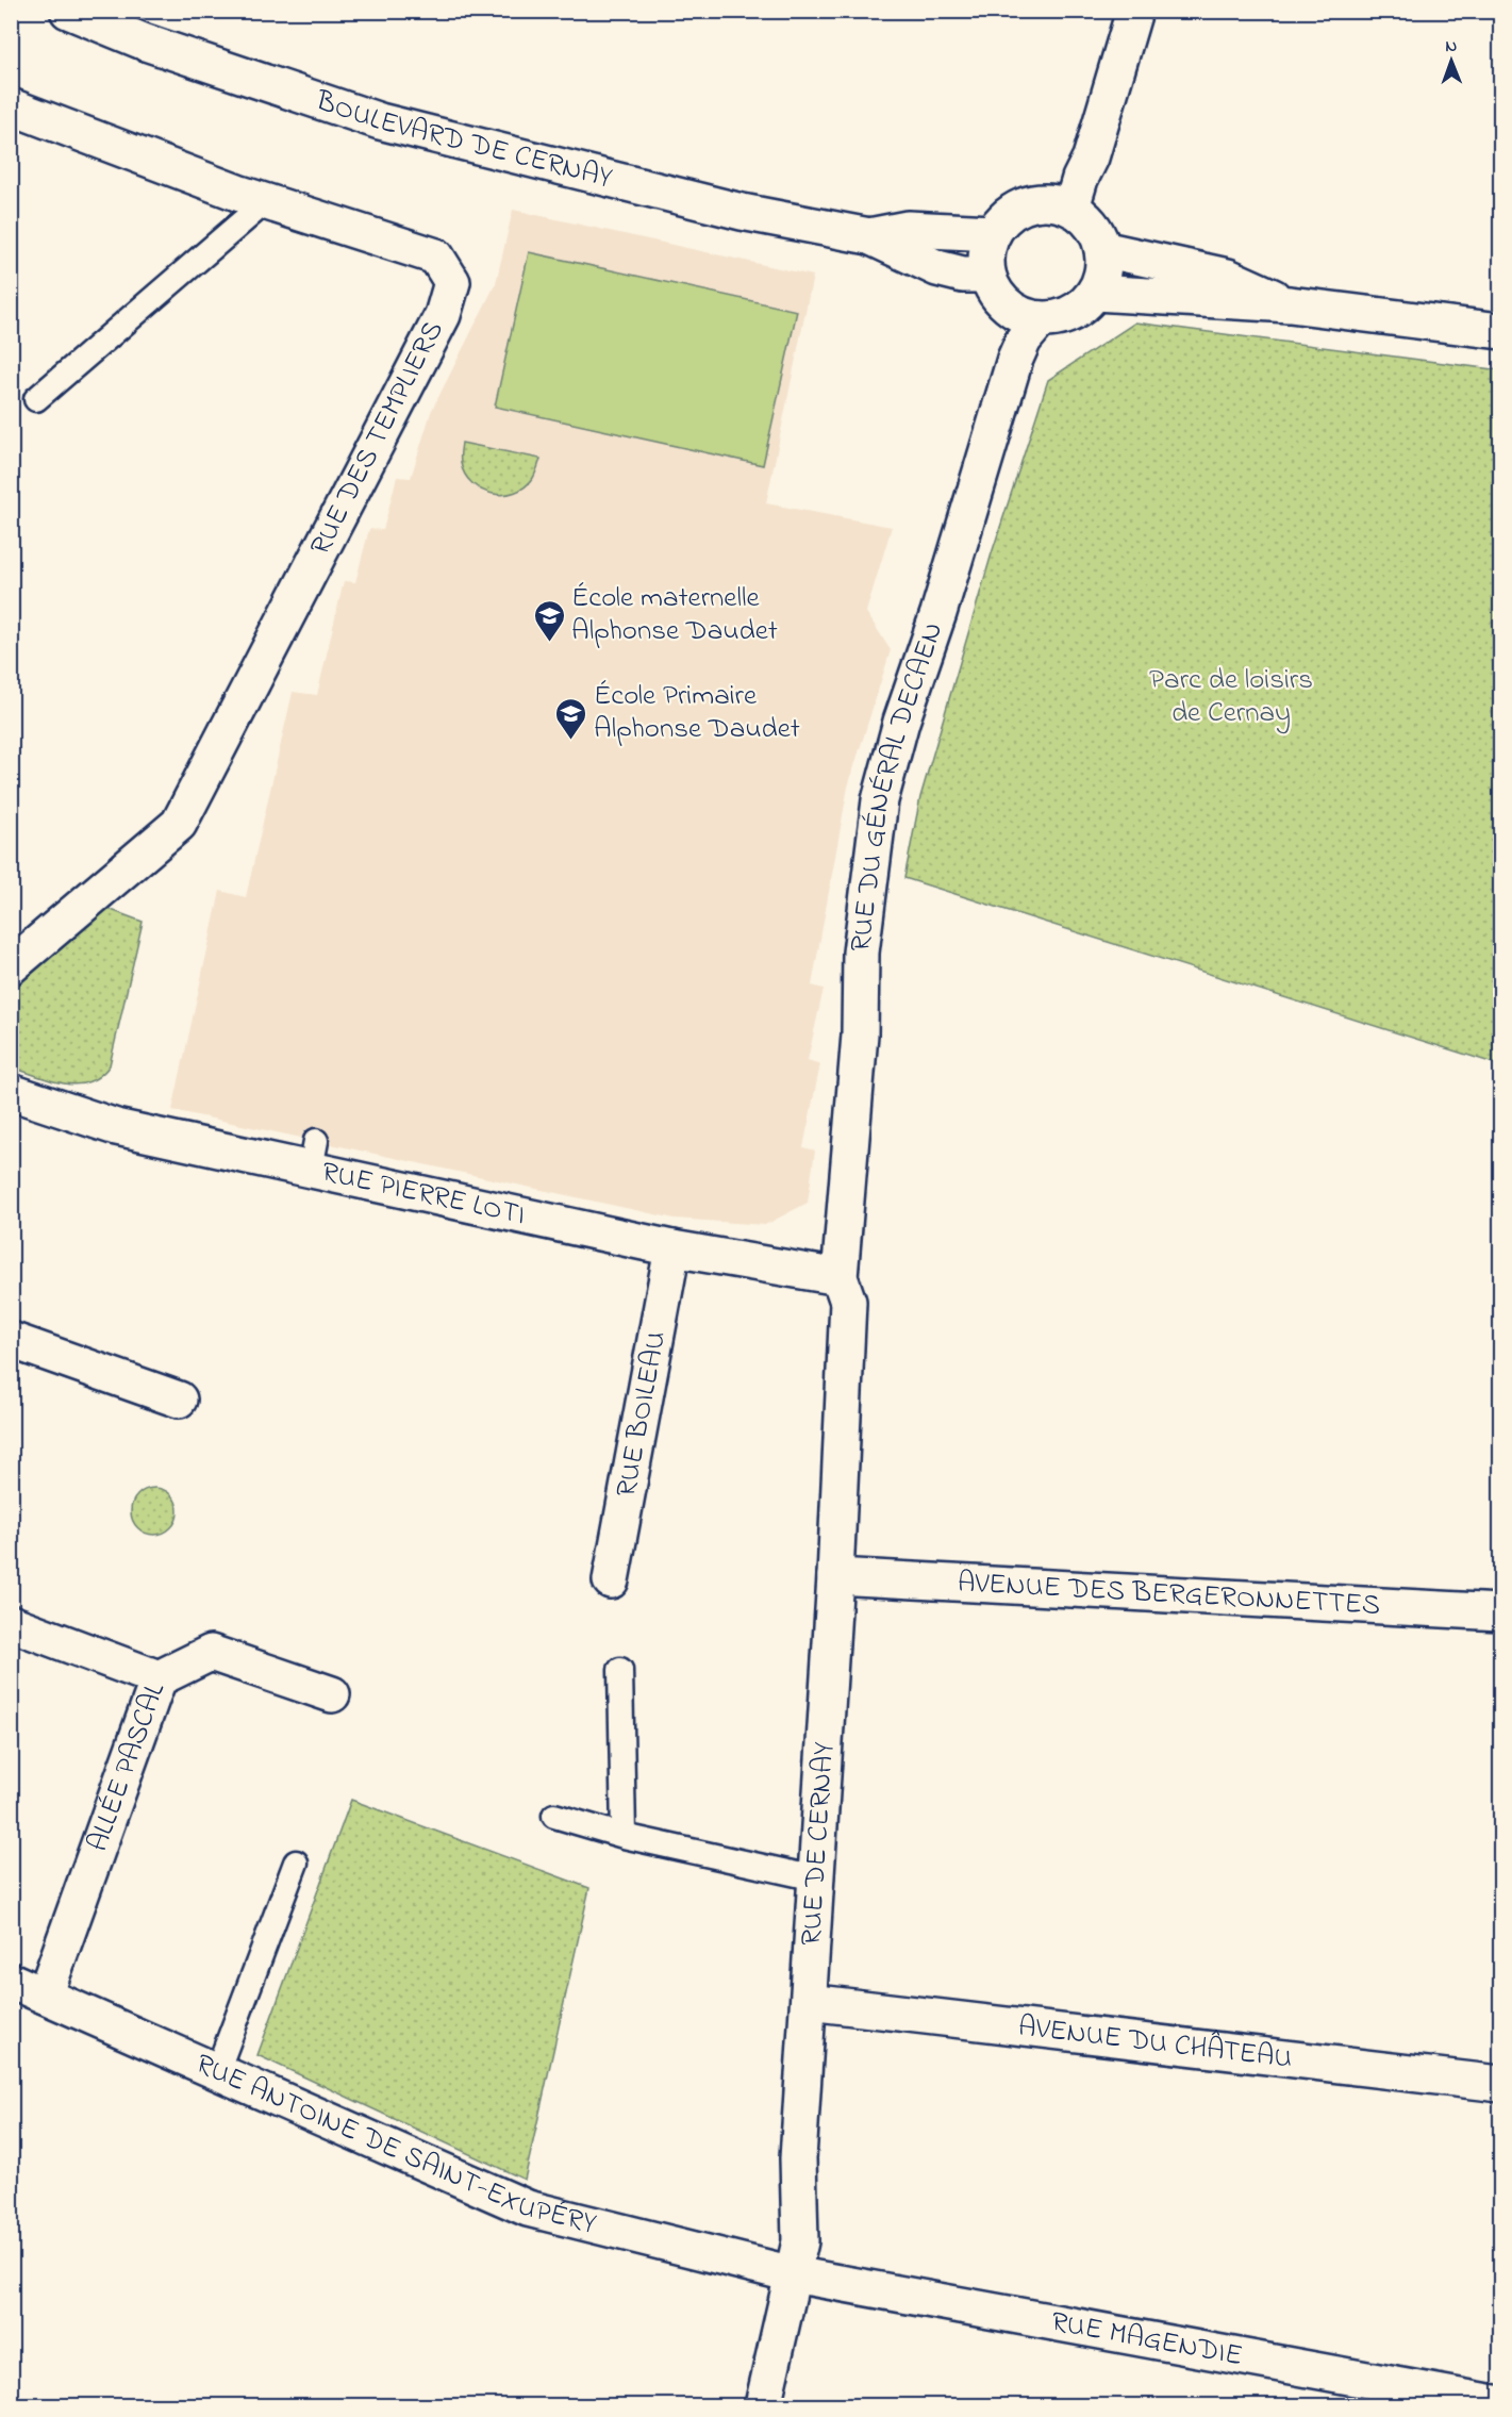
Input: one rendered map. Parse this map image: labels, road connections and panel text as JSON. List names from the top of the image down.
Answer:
{
  "streets": {
    "street": [
      "BOULEVARD DE CERNAY",
      "RUE DES TEMPLIERS",
      "RUE DU GÉNÉRAL DECAEN",
      "RUE PIERRE LOTI",
      "RUE BOILEAU",
      "AVENUE DES BERGERONNETTES",
      "ALLÉE PASCAL",
      "RUE DE CERNAY",
      "AVENUE DU CHÂTEAU",
      "RUE ANTOINE DE SAINT-EXUPÉRY",
      "RUE MAGENDIE"
    ]
  },
  "crossings": [
    ["BOULEVARD DE CERNAY", "RUE DU GÉNÉRAL DECAEN"],
    ["RUE DU GÉNÉRAL DECAEN", "RUE PIERRE LOTI"],
    ["RUE DU GÉNÉRAL DECAEN", "RUE DE CERNAY"],
    ["RUE PIERRE LOTI", "RUE BOILEAU"],
    ["RUE PIERRE LOTI", "RUE DE CERNAY"],
    ["AVENUE DES BERGERONNETTES", "RUE DE CERNAY"],
    ["ALLÉE PASCAL", "RUE ANTOINE DE SAINT-EXUPÉRY"],
    ["RUE DE CERNAY", "AVENUE DU CHÂTEAU"],
    ["RUE DE CERNAY", "RUE ANTOINE DE SAINT-EXUPÉRY"],
    ["RUE DE CERNAY", "RUE MAGENDIE"],
    ["RUE ANTOINE DE SAINT-EXUPÉRY", "RUE MAGENDIE"]
  ],
  "parks": ["Parc de loisirs de Cernay"],
  "places": {
    "school or university": ["École maternelle Alphonse Daudet", "École Primaire Alphonse Daudet"]
  },
  "north": "top"
}
